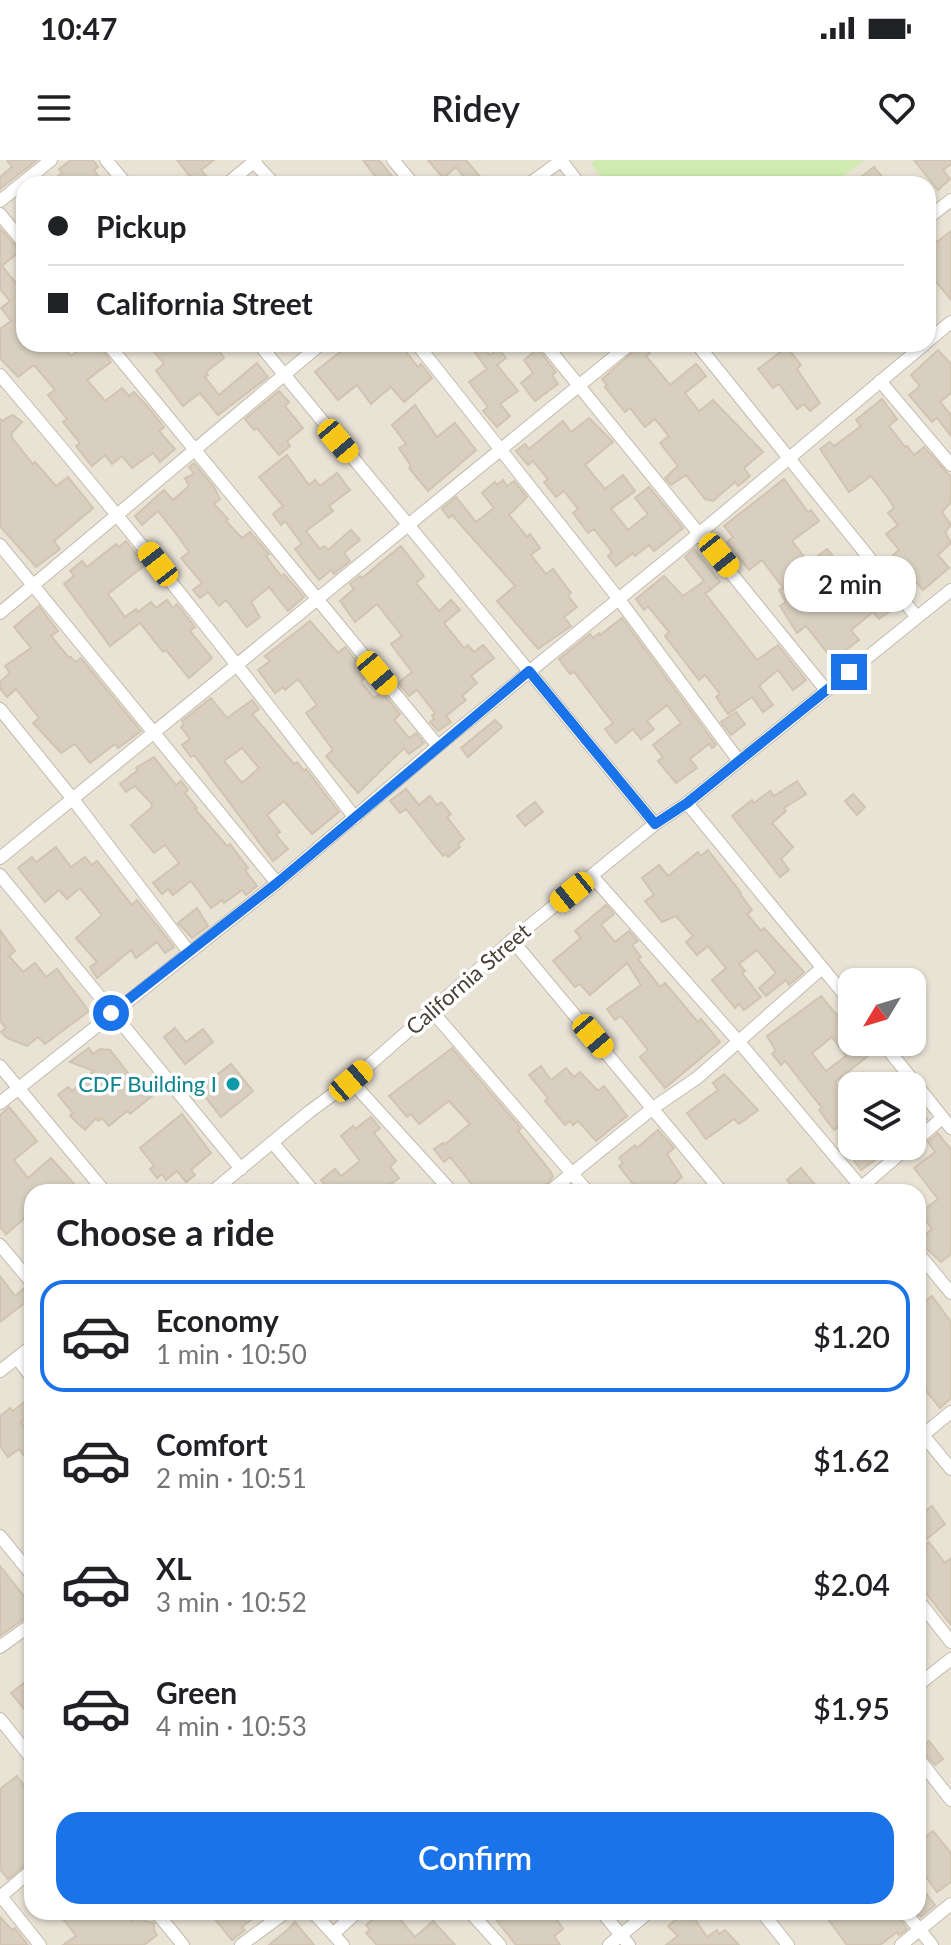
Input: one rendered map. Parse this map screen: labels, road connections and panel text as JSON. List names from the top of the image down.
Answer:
{
  "streets": {
    "street": ["California Street"]
  },
  "places": ["CDF Building I"],
  "north": "bottom left",
  "page": {
    "status": "10:47",
    "header": "Ridey",
    "banner": ["Pickup", "California Street"],
    "bubble": "2 min",
    "heading": "Choose a ride",
    "list": [
      {
        "name": "Economy",
        "note": "1 min · 10:50",
        "value": "$1.20"
      },
      {
        "name": "Comfort",
        "note": "2 min · 10:51",
        "value": "$1.62"
      },
      {
        "name": "XL",
        "note": "3 min · 10:52",
        "value": "$2.04"
      },
      {
        "name": "Green",
        "note": "4 min · 10:53",
        "value": "$1.95"
      }
    ],
    "buttons": "Confirm"
  }
}
